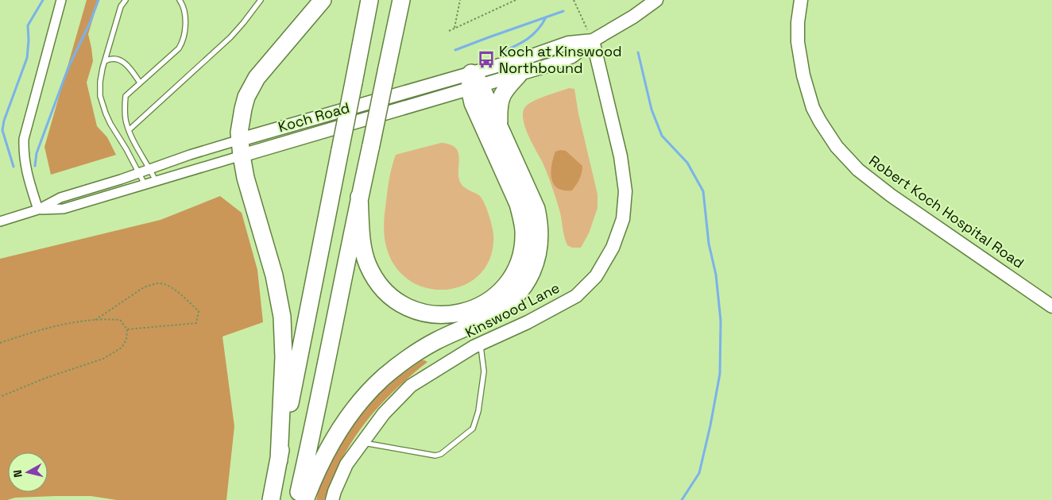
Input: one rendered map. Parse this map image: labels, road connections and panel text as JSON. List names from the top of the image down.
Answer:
{
  "streets": {
    "street": ["Koch Road", "Robert Koch Hospital Road", "Kinswood Lane"]
  },
  "crossings": [
    ["Koch Road", "Kinswood Lane"]
  ],
  "places": {
    "bus stop": ["Koch at Kinswood Northbound"]
  },
  "north": "left"
}
